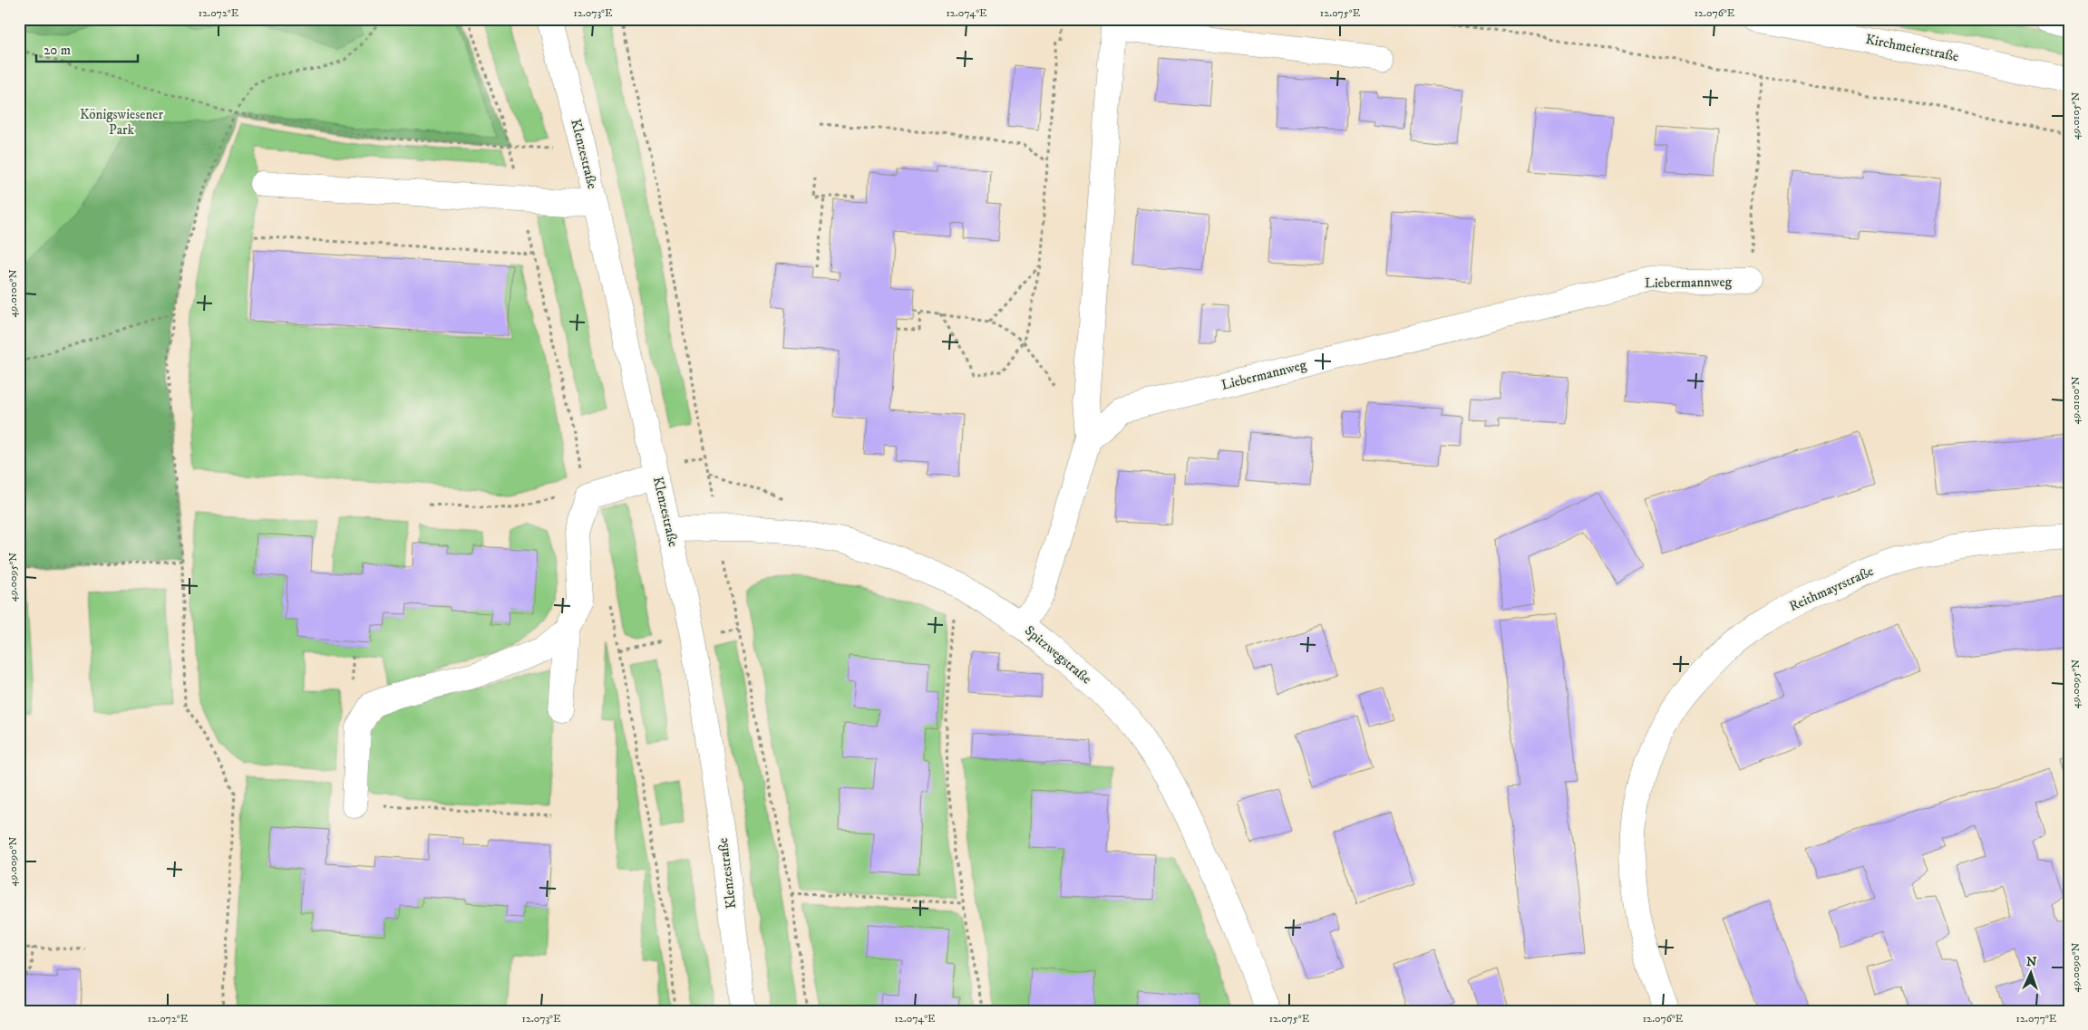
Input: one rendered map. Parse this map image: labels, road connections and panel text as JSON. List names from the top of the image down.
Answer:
{
  "streets": {
    "street": [
      "Kirchmeierstraße",
      "Klenzestraße",
      "Liebermannweg",
      "Reithmayrstraße",
      "Spitzwegstraße"
    ]
  },
  "crossings": [
    ["Klenzestraße", "Spitzwegstraße"]
  ],
  "parks": ["Königswiesener Park"],
  "scale_bar": "20 m",
  "north": "top",
  "coordinates": [
    "12.072°E",
    "12.073°E",
    "12.074°E",
    "12.075°E",
    "12.076°E",
    "49.0105°N",
    "49.0100°N",
    "49.0095°N",
    "49.0090°N",
    "12.077°E"
  ]
}
